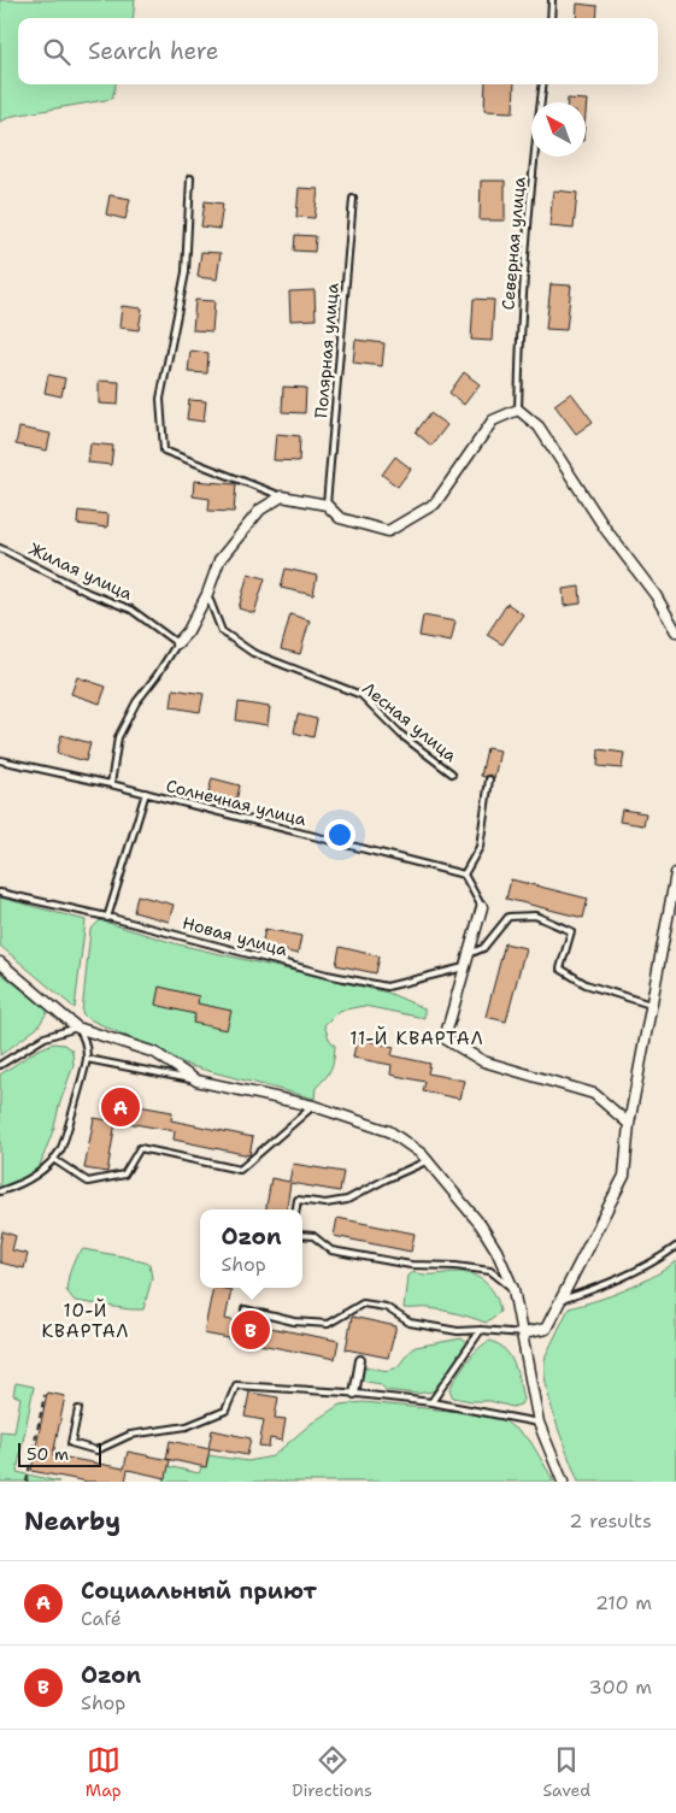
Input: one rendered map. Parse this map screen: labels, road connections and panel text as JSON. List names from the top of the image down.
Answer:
{
  "streets": {
    "lane": [
      "Северная улица",
      "Полярная улица",
      "Жилая улица",
      "Лесная улица",
      "Солнечная улица",
      "Новая улица"
    ]
  },
  "districts": ["11-Й КВАРТАЛ", "10-Й КВАРТАЛ"],
  "scale_bar": "50 m",
  "north": "top left",
  "page": {
    "search": "Search here",
    "pins": ["A", "B"],
    "popup": ["Ozon", "Shop"],
    "scale": "50 m",
    "heading": ["Nearby", "2 results"],
    "list": [
      {
        "mark": "A",
        "name": "Социальный приют",
        "note": "Café",
        "value": "210 m"
      },
      {
        "mark": "B",
        "name": "Ozon",
        "note": "Shop",
        "value": "300 m"
      }
    ],
    "nav": ["Map", "Directions", "Saved"]
  }
}
